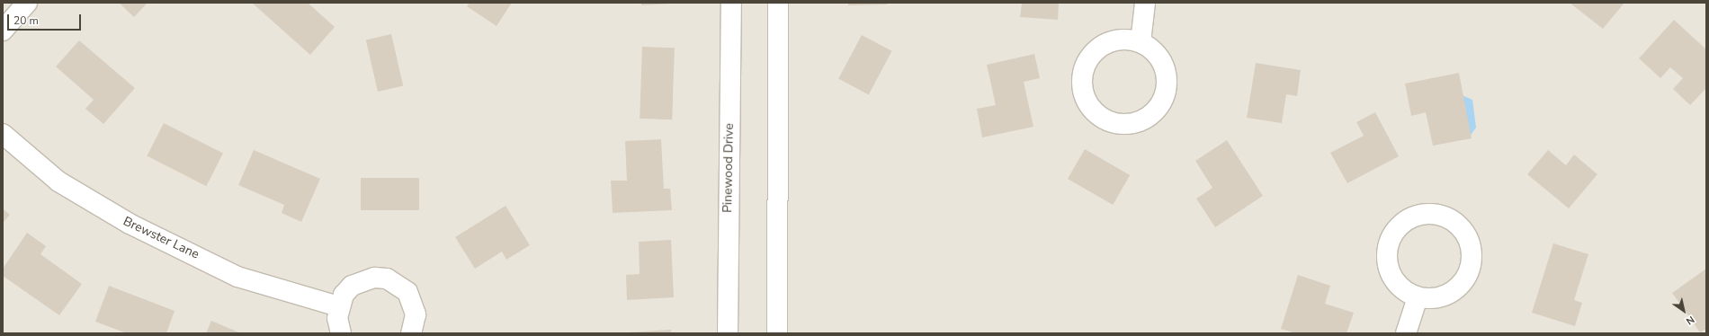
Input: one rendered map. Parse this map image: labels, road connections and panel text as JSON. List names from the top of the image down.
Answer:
{
  "streets": {
    "street": ["Pinewood Drive", "Brewster Lane"]
  },
  "scale_bar": "20 m",
  "north": "bottom right"
}
